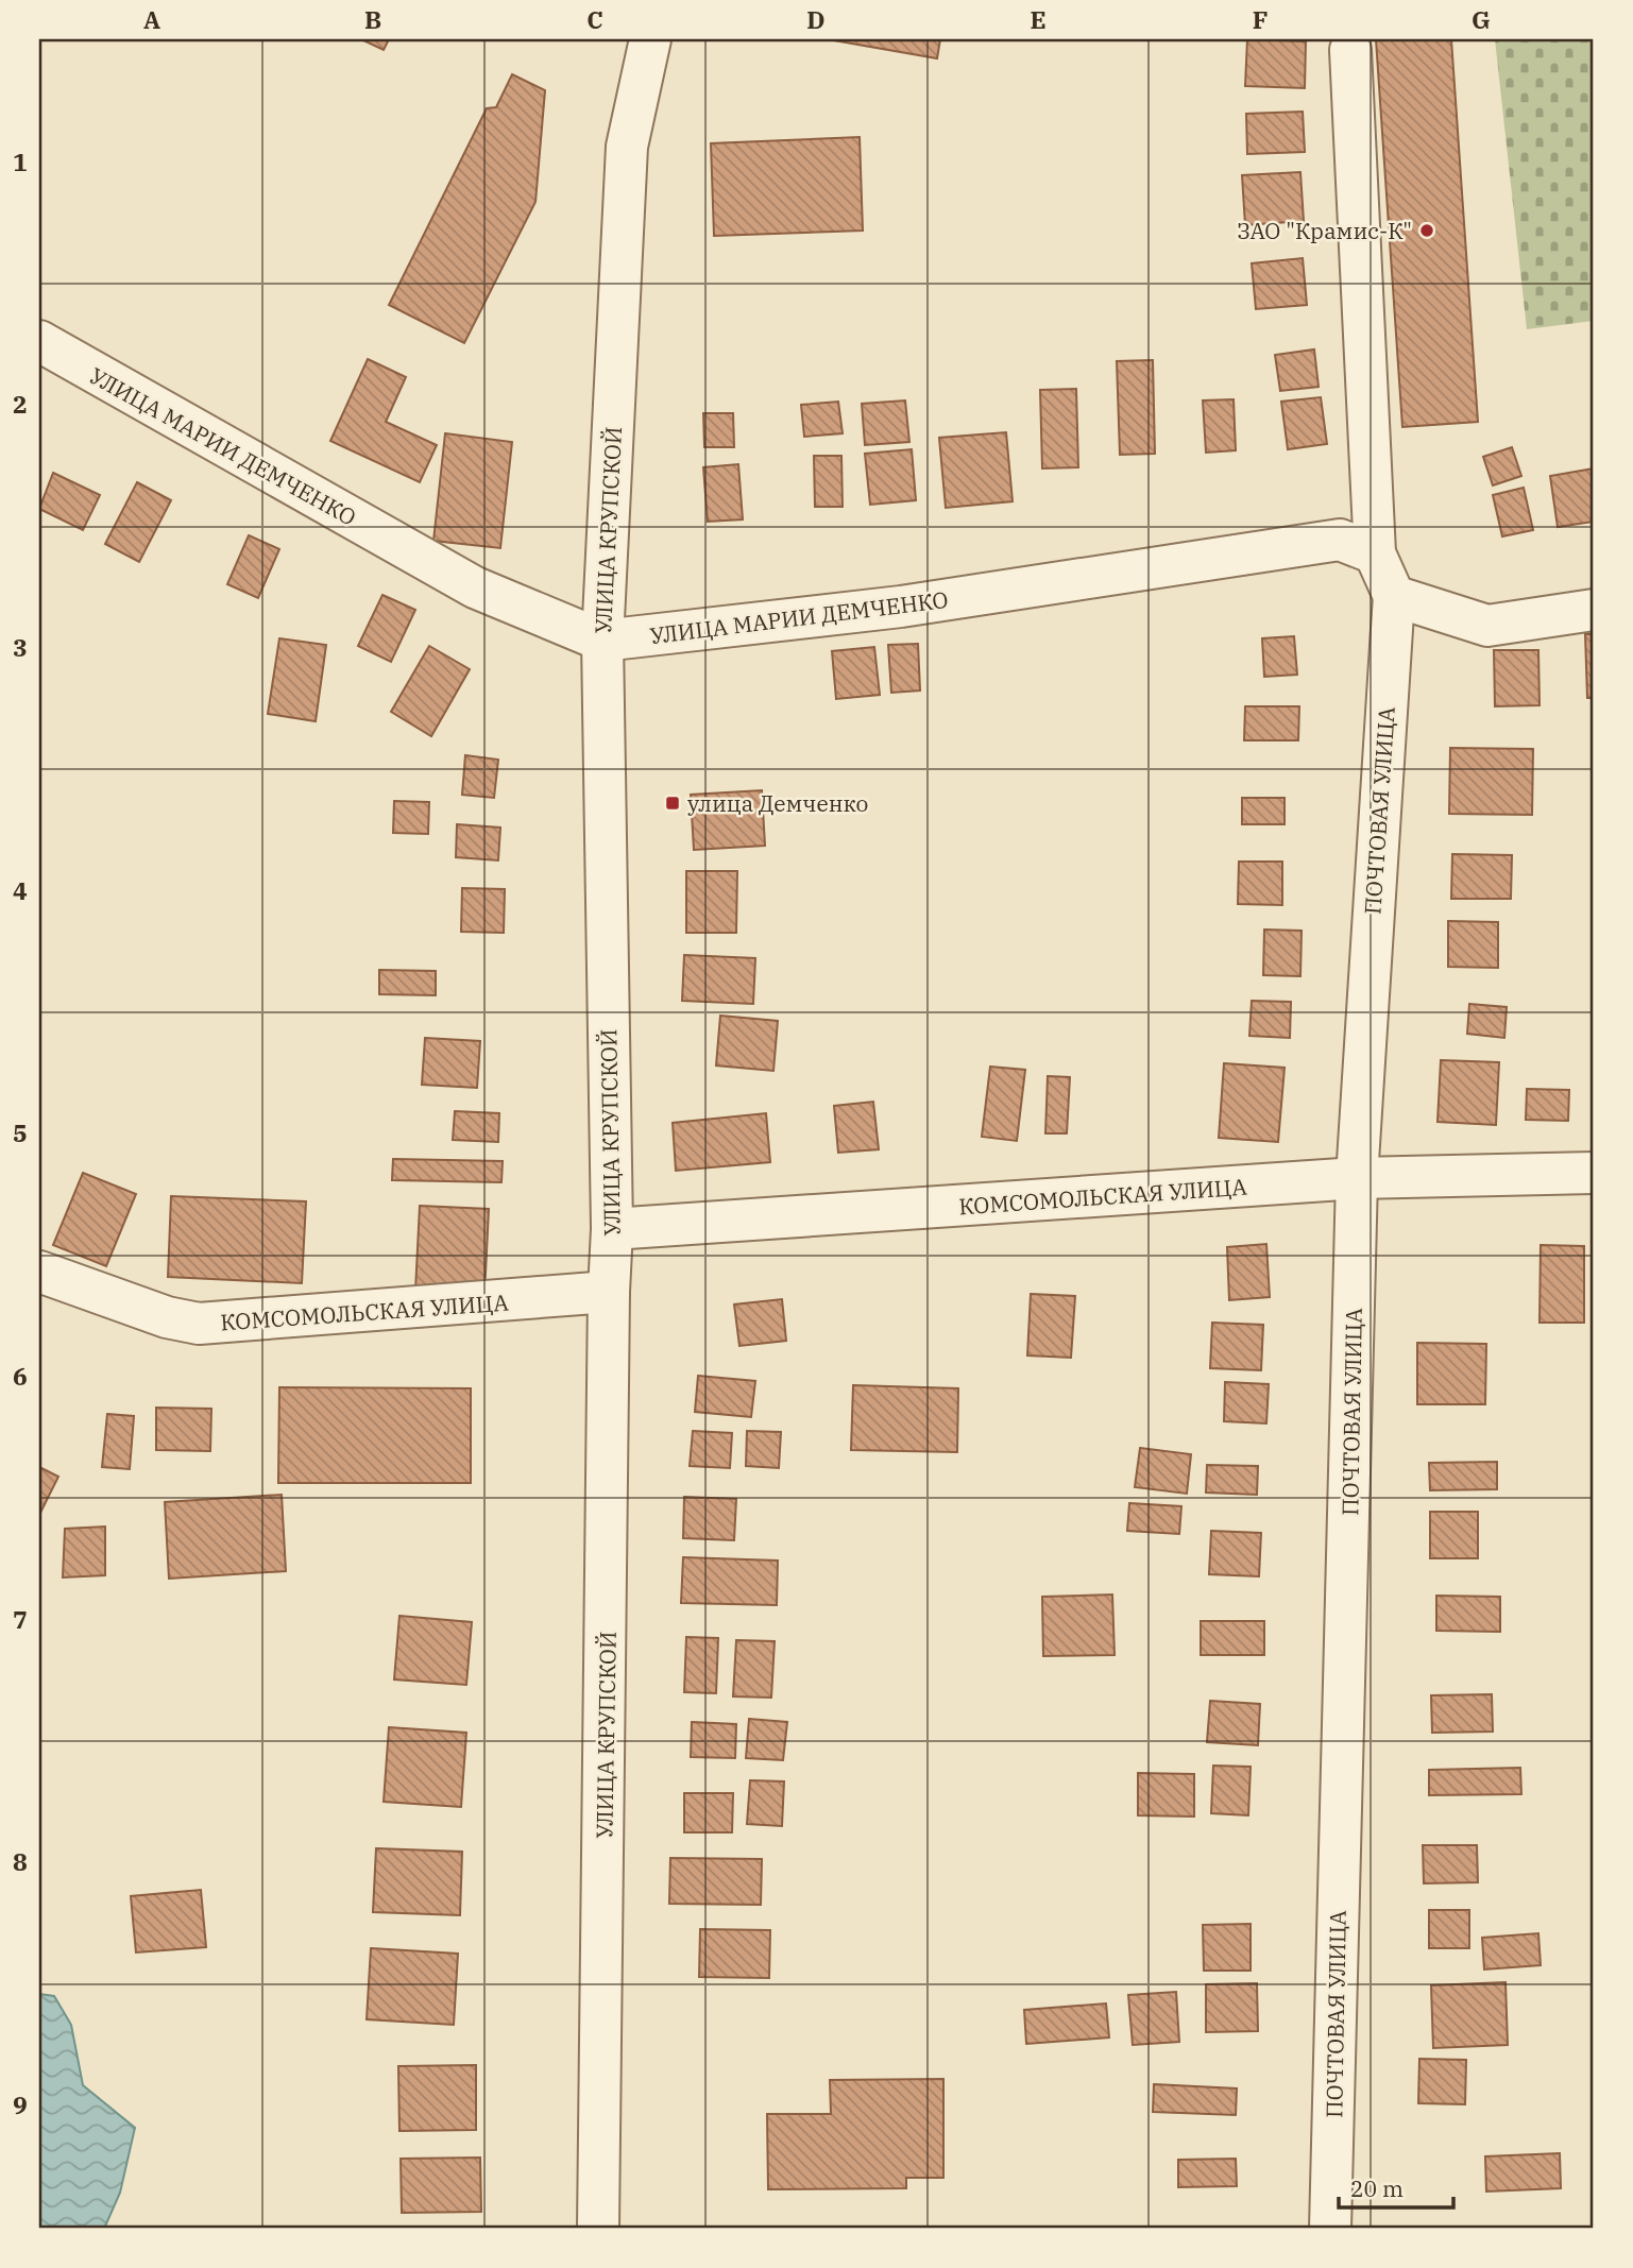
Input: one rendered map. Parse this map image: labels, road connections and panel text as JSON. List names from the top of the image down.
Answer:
{
  "streets": {
    "street": [
      "УЛИЦА МАРИИ ДЕМЧЕНКО",
      "УЛИЦА КРУПСКОЙ",
      "ПОЧТОВАЯ УЛИЦА",
      "КОМСОМОЛЬСКАЯ УЛИЦА"
    ]
  },
  "crossings": [
    ["УЛИЦА МАРИИ ДЕМЧЕНКО", "УЛИЦА КРУПСКОЙ"],
    ["УЛИЦА КРУПСКОЙ", "КОМСОМОЛЬСКАЯ УЛИЦА"],
    ["ПОЧТОВАЯ УЛИЦА", "КОМСОМОЛЬСКАЯ УЛИЦА"]
  ],
  "places": {
    "other": ["ЗАО \"Крамис-К\""],
    "transit": ["улица Демченко"]
  },
  "scale_bar": "20 m",
  "grid": {
    "columns": [
      "A",
      "B",
      "C",
      "D",
      "E",
      "F",
      "G"
    ],
    "rows": [
      "1",
      "2",
      "3",
      "4",
      "5",
      "6",
      "7",
      "8",
      "9"
    ]
  }
}
